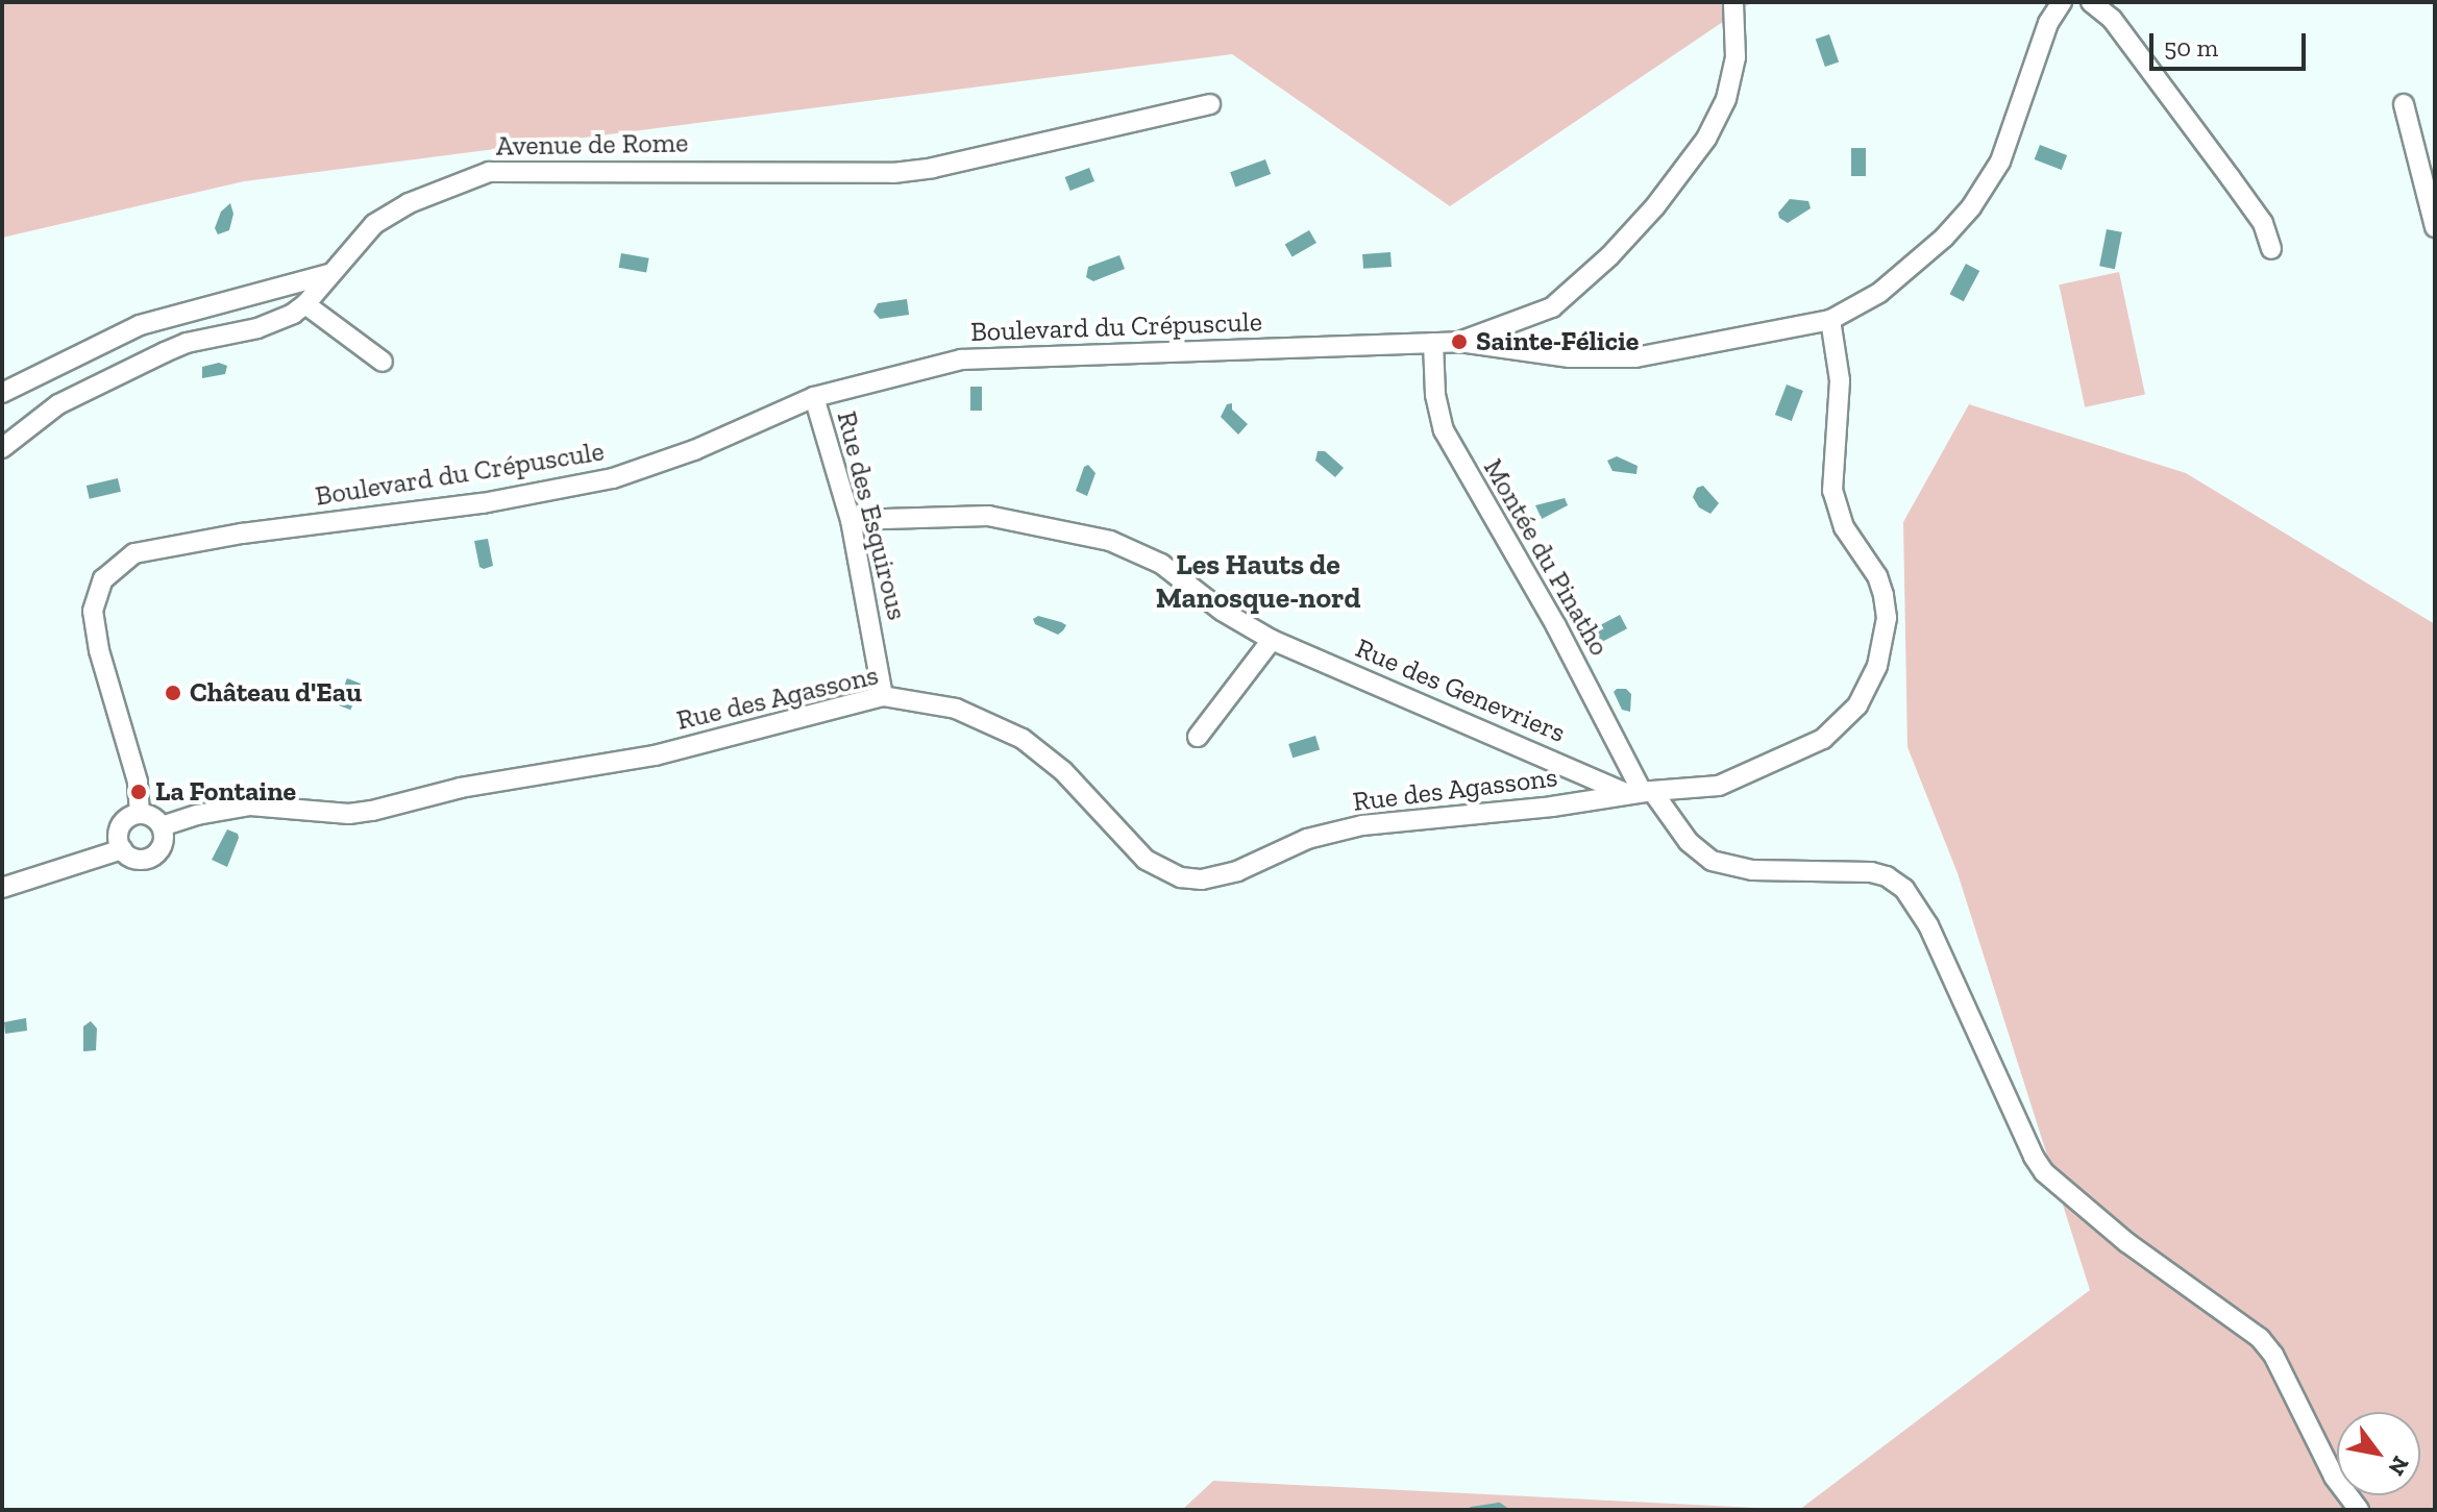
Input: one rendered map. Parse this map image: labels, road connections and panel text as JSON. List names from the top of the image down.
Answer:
{
  "streets": {
    "street": [
      "Avenue de Rome",
      "Boulevard du Crépuscule",
      "Rue des Esquirous",
      "Montée du Pinatho",
      "Rue des Genevriers",
      "Rue des Agassons"
    ]
  },
  "crossings": [
    ["Boulevard du Crépuscule", "Rue des Esquirous"],
    ["Boulevard du Crépuscule", "Montée du Pinatho"],
    ["Boulevard du Crépuscule", "Rue des Agassons"],
    ["Rue des Esquirous", "Rue des Genevriers"],
    ["Rue des Esquirous", "Rue des Agassons"],
    ["Montée du Pinatho", "Rue des Genevriers"],
    ["Montée du Pinatho", "Rue des Agassons"],
    ["Rue des Genevriers", "Rue des Agassons"]
  ],
  "districts": ["Les Hauts de Manosque-nord"],
  "places": ["Sainte-Félicie", "Château d'Eau", "La Fontaine"],
  "scale_bar": "50 m",
  "north": "bottom right"
}
